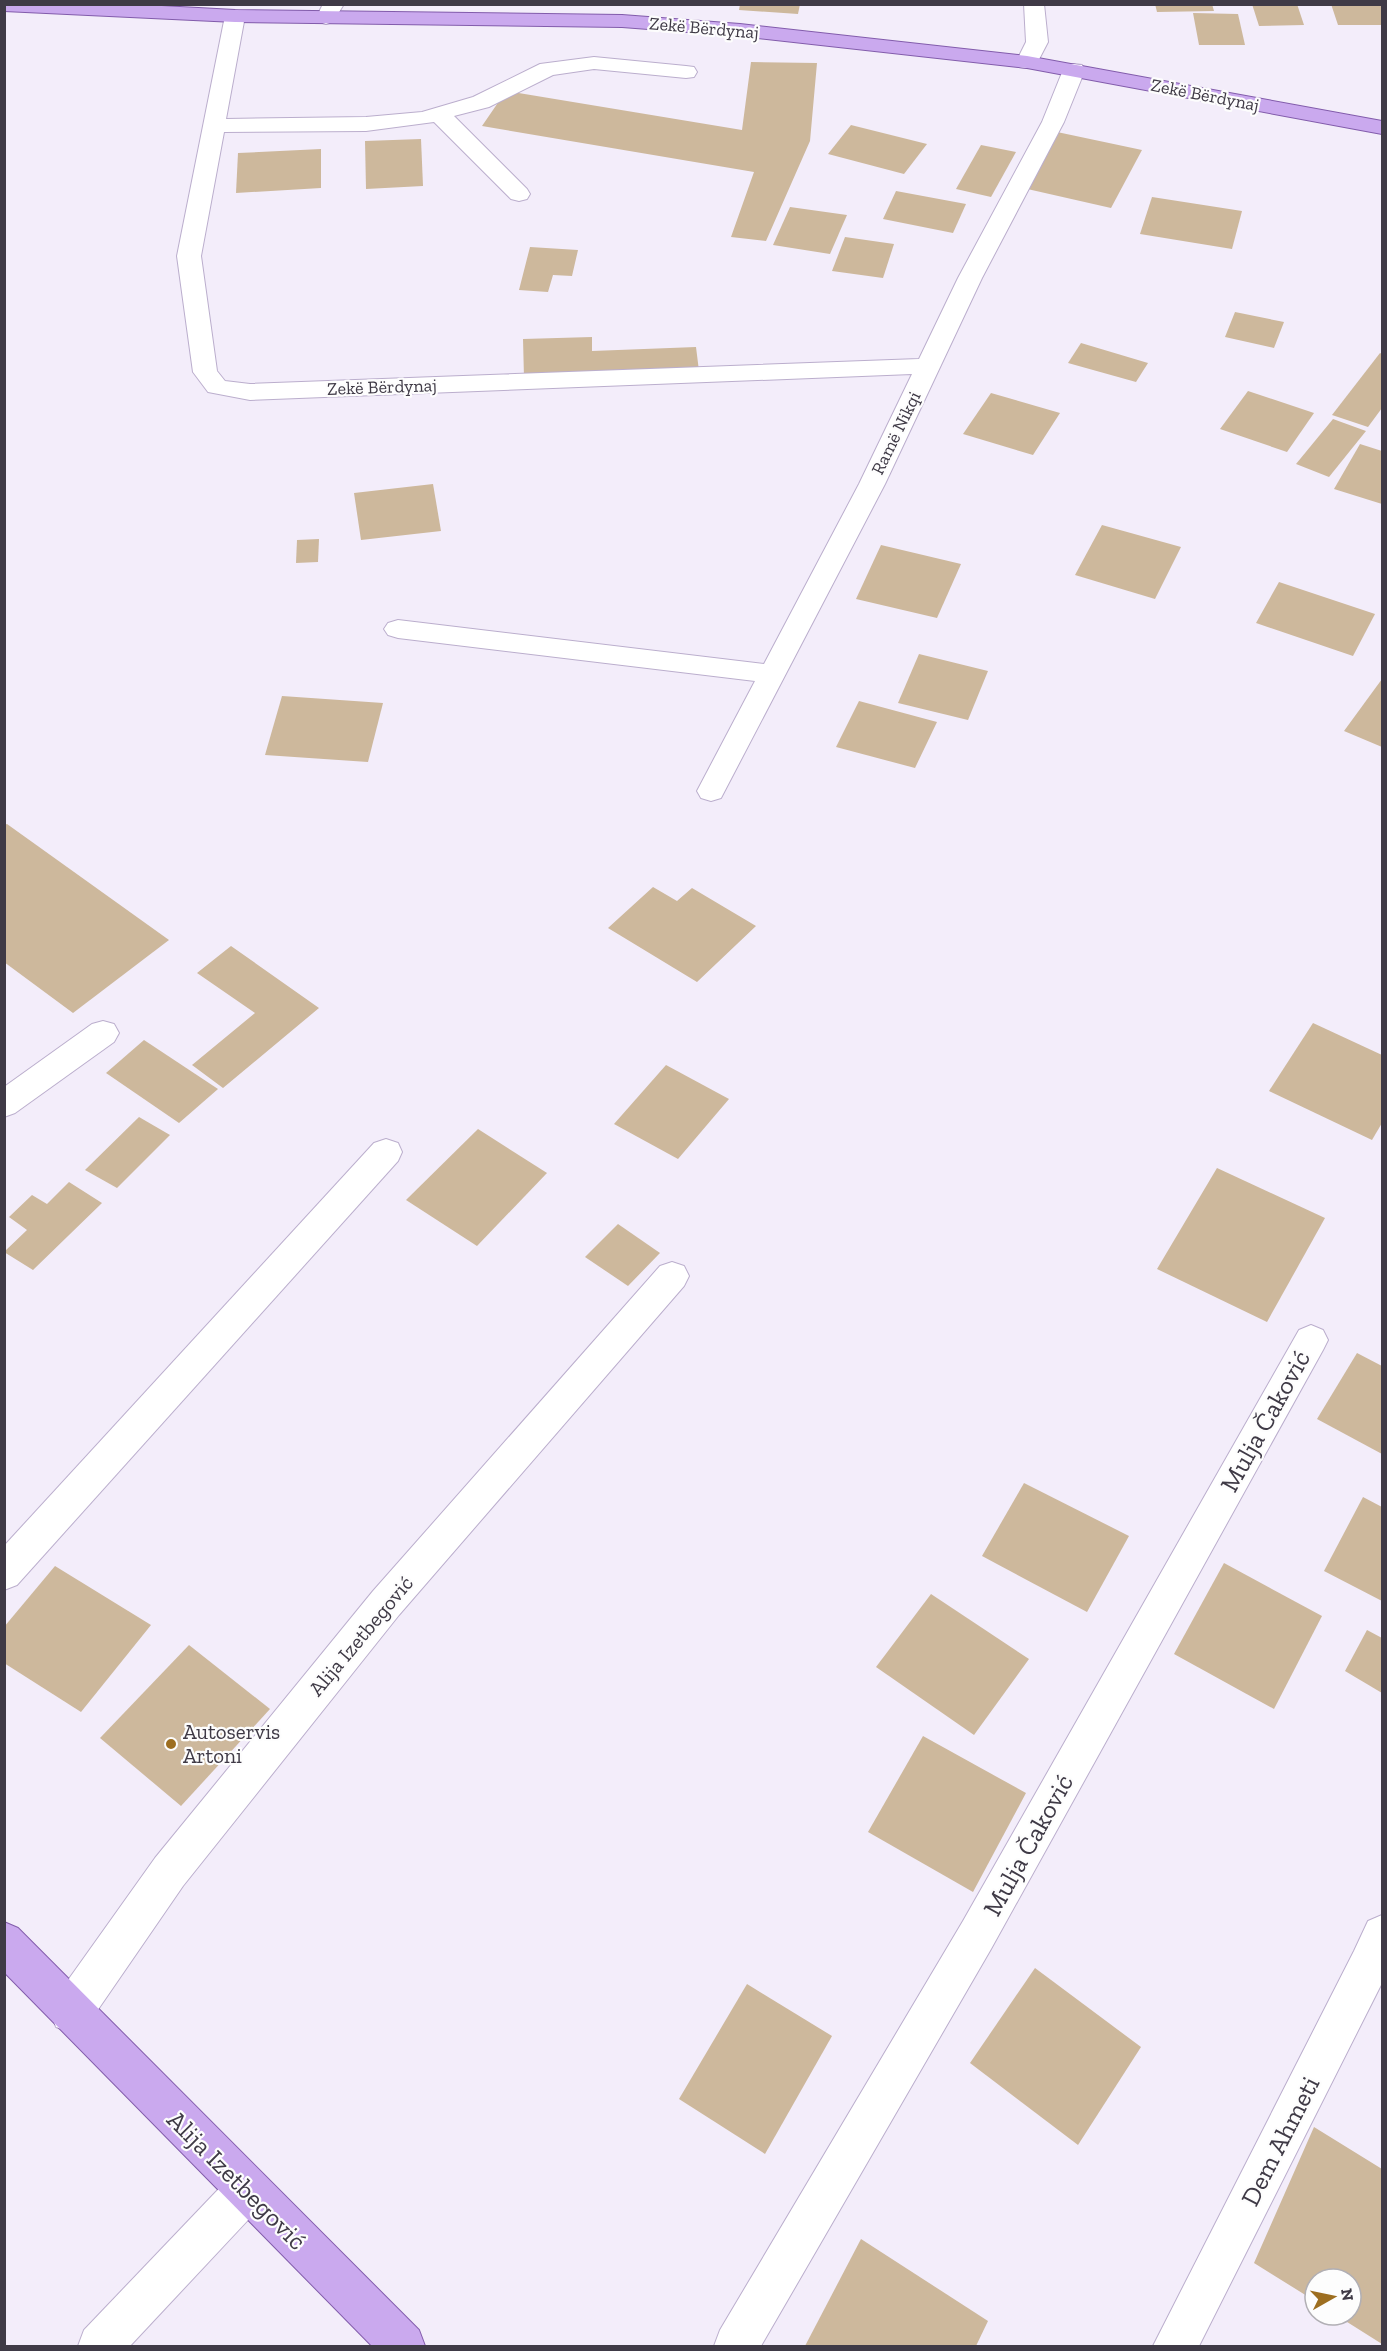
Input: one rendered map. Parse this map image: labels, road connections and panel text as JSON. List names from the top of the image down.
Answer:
{
  "streets": {
    "main road": ["Zekë Bërdynaj", "Alija Izetbegović"],
    "street": ["Ramë Nikqi", "Mulja Čaković", "Dem Ahmeti"]
  },
  "crossings": [
    ["Zekë Bërdynaj", "Ramë Nikqi"]
  ],
  "places": ["Autoservis Artoni"],
  "north": "right"
}
